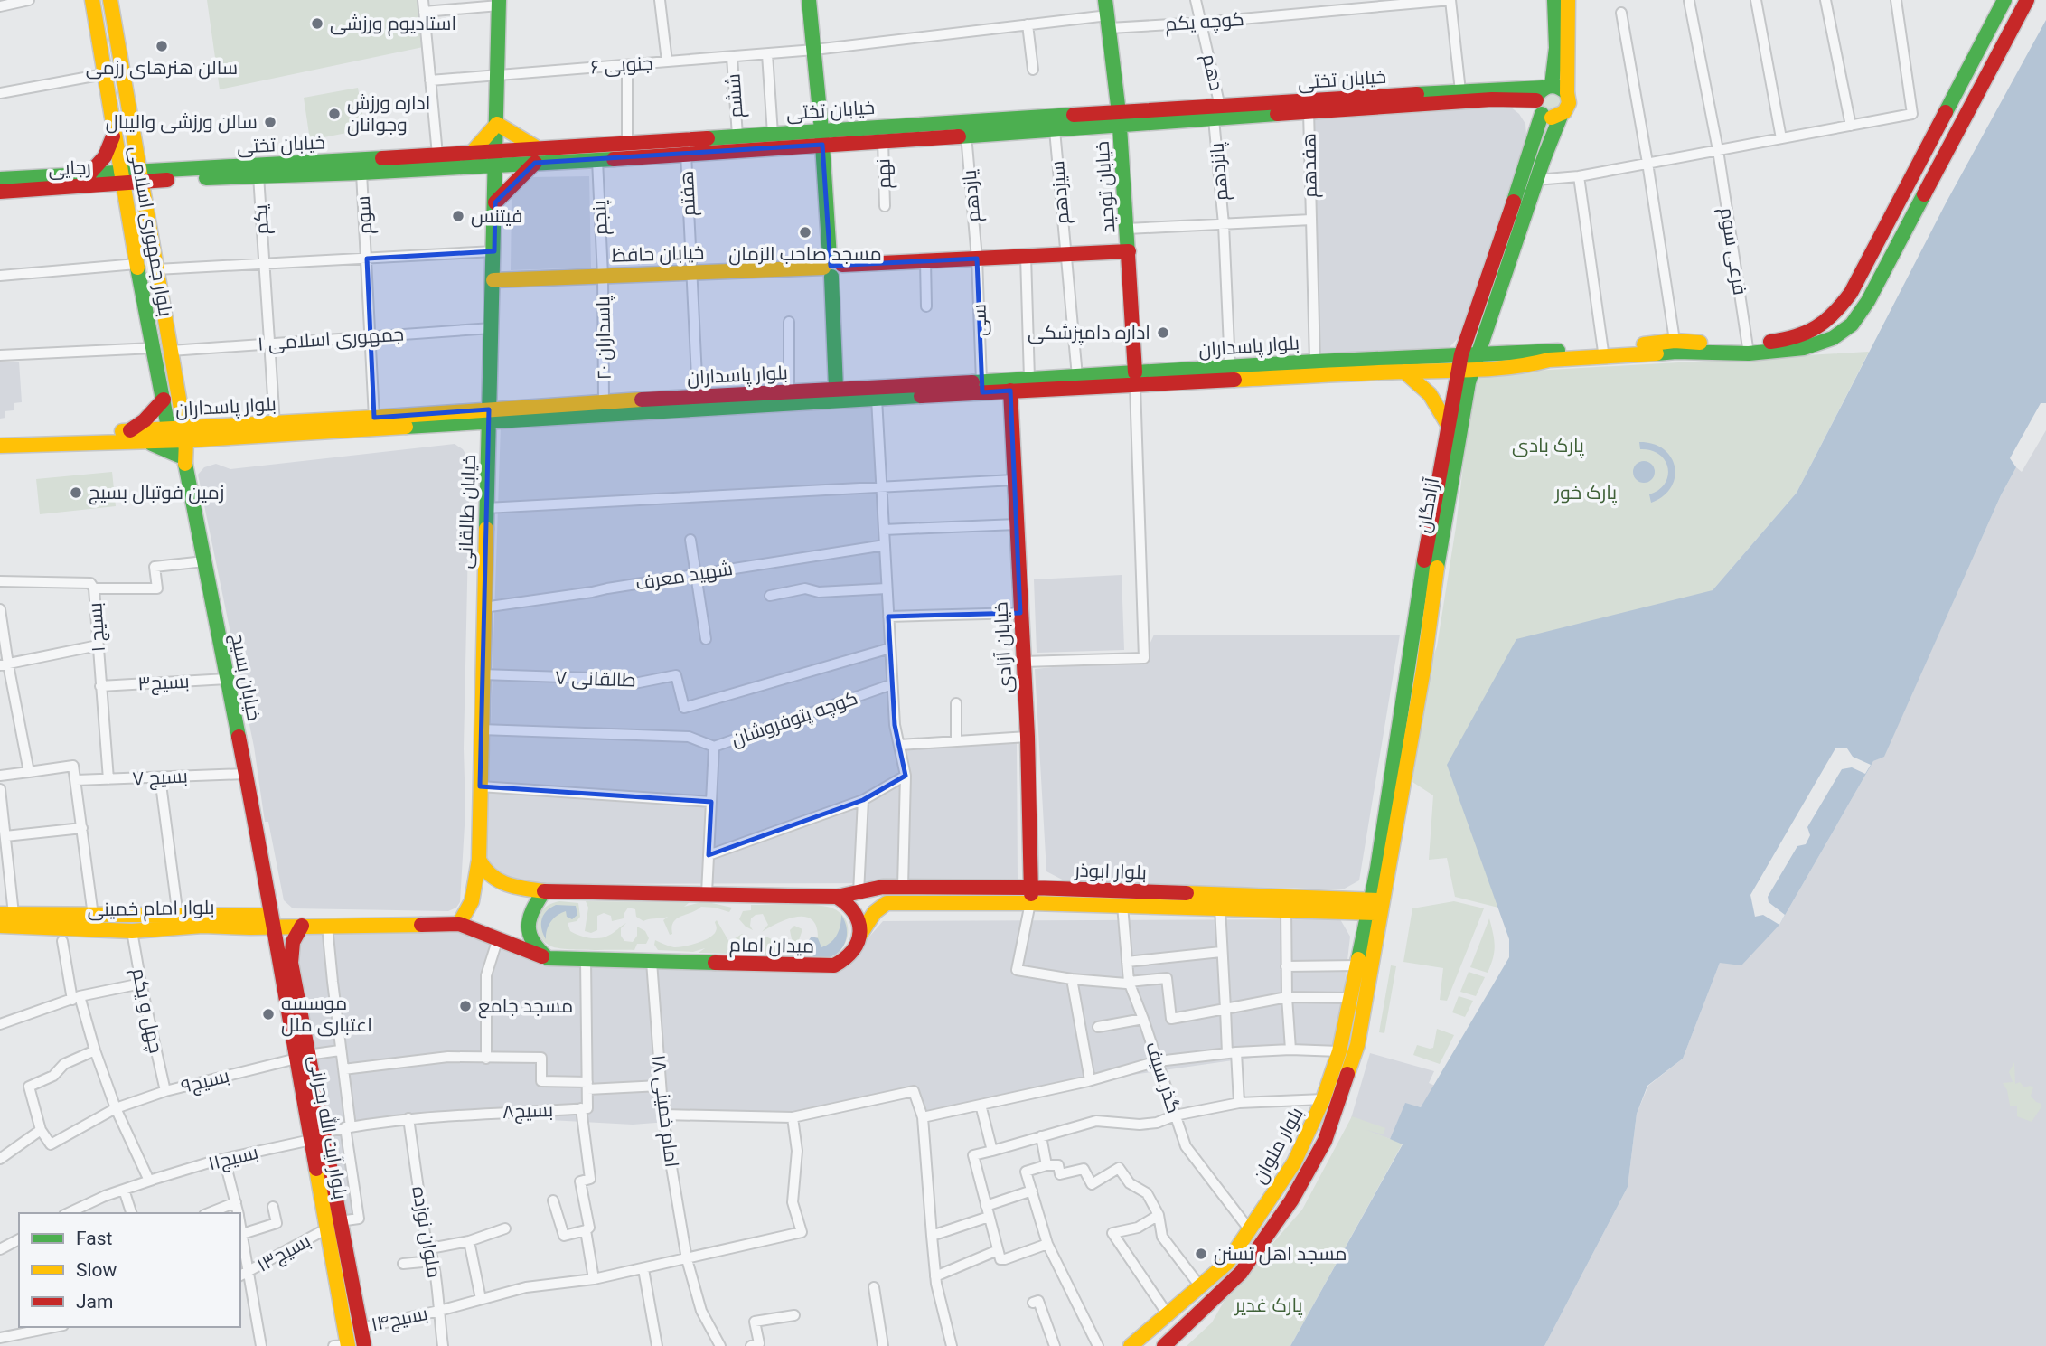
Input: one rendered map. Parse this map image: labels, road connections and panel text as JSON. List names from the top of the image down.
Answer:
{
  "streets": {
    "main road": [
      "خیابان تختی",
      "رجایی",
      "خیابان توحید",
      "بلوار جمهوری اسلامی",
      "خیابان حافظ",
      "بلوار پاسداران",
      "آزادگان",
      "خیابان طالقانی",
      "خیابان آزادی",
      "خیابان بسیج",
      "بلوار ابوذر",
      "بلوار امام خمینی",
      "میدان امام",
      "بلوار آیت الله بحرانی",
      "بلوار ملوان"
    ],
    "street": [
      "کوچه یکم",
      "۶ جنوبی",
      "دهم",
      "ششم",
      "هفدهم",
      "پانزدهم",
      "نهم",
      "سیزدهم",
      "هفتم",
      "یازدهم",
      "سوم",
      "پنجم",
      "یکم",
      "فرعی سوم",
      "سی",
      "پاسداران ۲۰",
      "جمهوری اسلامی ۱",
      "شهید معرف",
      "بسیج ۱",
      "طالقانی ۷",
      "بسیج۳",
      "کوچه پتوفروشان",
      "بسیج ۷",
      "چهل و یکم",
      "گذر سیف",
      "بسیج۹",
      "بسیج۸",
      "امام خمینی ۱۸",
      "بسیج۱۱",
      "ملوان نوزده",
      "بسیج۱۳",
      "بسیج۱۴"
    ]
  },
  "crossings": [
    ["کوچه یکم", "۶ جنوبی"],
    ["کوچه یکم", "دهم"],
    ["کوچه یکم", "خیابان توحید"],
    ["۶ جنوبی", "ششم"],
    ["۶ جنوبی", "خیابان طالقانی"],
    ["دهم", "خیابان تختی"],
    ["دهم", "پانزدهم"],
    ["خیابان تختی", "ششم"],
    ["خیابان تختی", "هفدهم"],
    ["خیابان تختی", "رجایی"],
    ["خیابان تختی", "پانزدهم"],
    ["خیابان تختی", "نهم"],
    ["خیابان تختی", "خیابان توحید"],
    ["خیابان تختی", "سیزدهم"],
    ["خیابان تختی", "هفتم"],
    ["خیابان تختی", "یازدهم"],
    ["خیابان تختی", "سوم"],
    ["خیابان تختی", "پنجم"],
    ["خیابان تختی", "یکم"],
    ["خیابان تختی", "بلوار جمهوری اسلامی"],
    ["خیابان تختی", "آزادگان"],
    ["خیابان تختی", "خیابان طالقانی"],
    ["هفدهم", "بلوار پاسداران"],
    ["رجایی", "بلوار جمهوری اسلامی"],
    ["پانزدهم", "بلوار پاسداران"],
    ["خیابان توحید", "خیابان حافظ"],
    ["خیابان توحید", "بلوار پاسداران"],
    ["سیزدهم", "خیابان حافظ"],
    ["سیزدهم", "بلوار پاسداران"],
    ["هفتم", "خیابان حافظ"],
    ["هفتم", "بلوار پاسداران"],
    ["یازدهم", "خیابان حافظ"],
    ["یازدهم", "سی"],
    ["سوم", "جمهوری اسلامی ۱"],
    ["سوم", "بلوار پاسداران"],
    ["پنجم", "خیابان حافظ"],
    ["پنجم", "پاسداران ۲۰"],
    ["یکم", "جمهوری اسلامی ۱"],
    ["یکم", "بلوار پاسداران"],
    ["بلوار جمهوری اسلامی", "جمهوری اسلامی ۱"],
    ["بلوار جمهوری اسلامی", "بلوار پاسداران"],
    ["بلوار جمهوری اسلامی", "خیابان بسیج"],
    ["خیابان حافظ", "سی"],
    ["خیابان حافظ", "پاسداران ۲۰"],
    ["خیابان حافظ", "خیابان طالقانی"],
    ["سی", "بلوار پاسداران"],
    ["پاسداران ۲۰", "بلوار پاسداران"],
    ["جمهوری اسلامی ۱", "خیابان طالقانی"],
    ["بلوار پاسداران", "آزادگان"],
    ["بلوار پاسداران", "خیابان طالقانی"],
    ["بلوار پاسداران", "خیابان آزادی"],
    ["آزادگان", "بلوار ابوذر"],
    ["آزادگان", "بلوار ملوان"],
    ["خیابان طالقانی", "شهید معرف"],
    ["خیابان طالقانی", "طالقانی ۷"],
    ["خیابان طالقانی", "بلوار امام خمینی"],
    ["خیابان طالقانی", "میدان امام"],
    ["بسیج ۱", "خیابان بسیج"],
    ["بسیج ۱", "بسیج۳"],
    ["بسیج ۱", "بسیج ۷"],
    ["خیابان آزادی", "بلوار ابوذر"],
    ["خیابان بسیج", "بسیج۳"],
    ["خیابان بسیج", "بسیج ۷"],
    ["خیابان بسیج", "بلوار امام خمینی"],
    ["خیابان بسیج", "بلوار آیت الله بحرانی"],
    ["بلوار ابوذر", "گذر سیف"],
    ["بلوار ابوذر", "بلوار ملوان"],
    ["بلوار امام خمینی", "میدان امام"],
    ["بلوار امام خمینی", "چهل و یکم"],
    ["بلوار امام خمینی", "بلوار آیت الله بحرانی"],
    ["میدان امام", "بسیج۸"],
    ["میدان امام", "امام خمینی ۱۸"],
    ["چهل و یکم", "بسیج۹"],
    ["گذر سیف", "بلوار ملوان"],
    ["بسیج۹", "بلوار آیت الله بحرانی"],
    ["بسیج۸", "بلوار آیت الله بحرانی"],
    ["بسیج۸", "بسیج۱۱"],
    ["بسیج۸", "ملوان نوزده"],
    ["بسیج۸", "بسیج۱۳"],
    ["امام خمینی ۱۸", "بسیج۱۴"],
    ["بلوار آیت الله بحرانی", "بسیج۱۱"],
    ["بلوار آیت الله بحرانی", "بسیج۱۳"],
    ["بلوار آیت الله بحرانی", "بسیج۱۴"],
    ["ملوان نوزده", "بسیج۱۴"]
  ],
  "parks": ["پارک بادی", "پارک خور", "پارک غدیر"],
  "places": [
    "استادیوم ورزشی",
    "سالن هنرهای رزمی",
    "اداره ورزش وجوانان",
    "سالن ورزشی والیبال",
    "فیتنس",
    "مسجد صاحب الزمان",
    "اداره دامپزشکی",
    "زمین فوتبال بسیج",
    "مسجد جامع",
    "موسسه اعتباری ملل",
    "مسجد اهل تسنن"
  ],
  "legend": ["Fast", "Slow", "Jam"]
}
